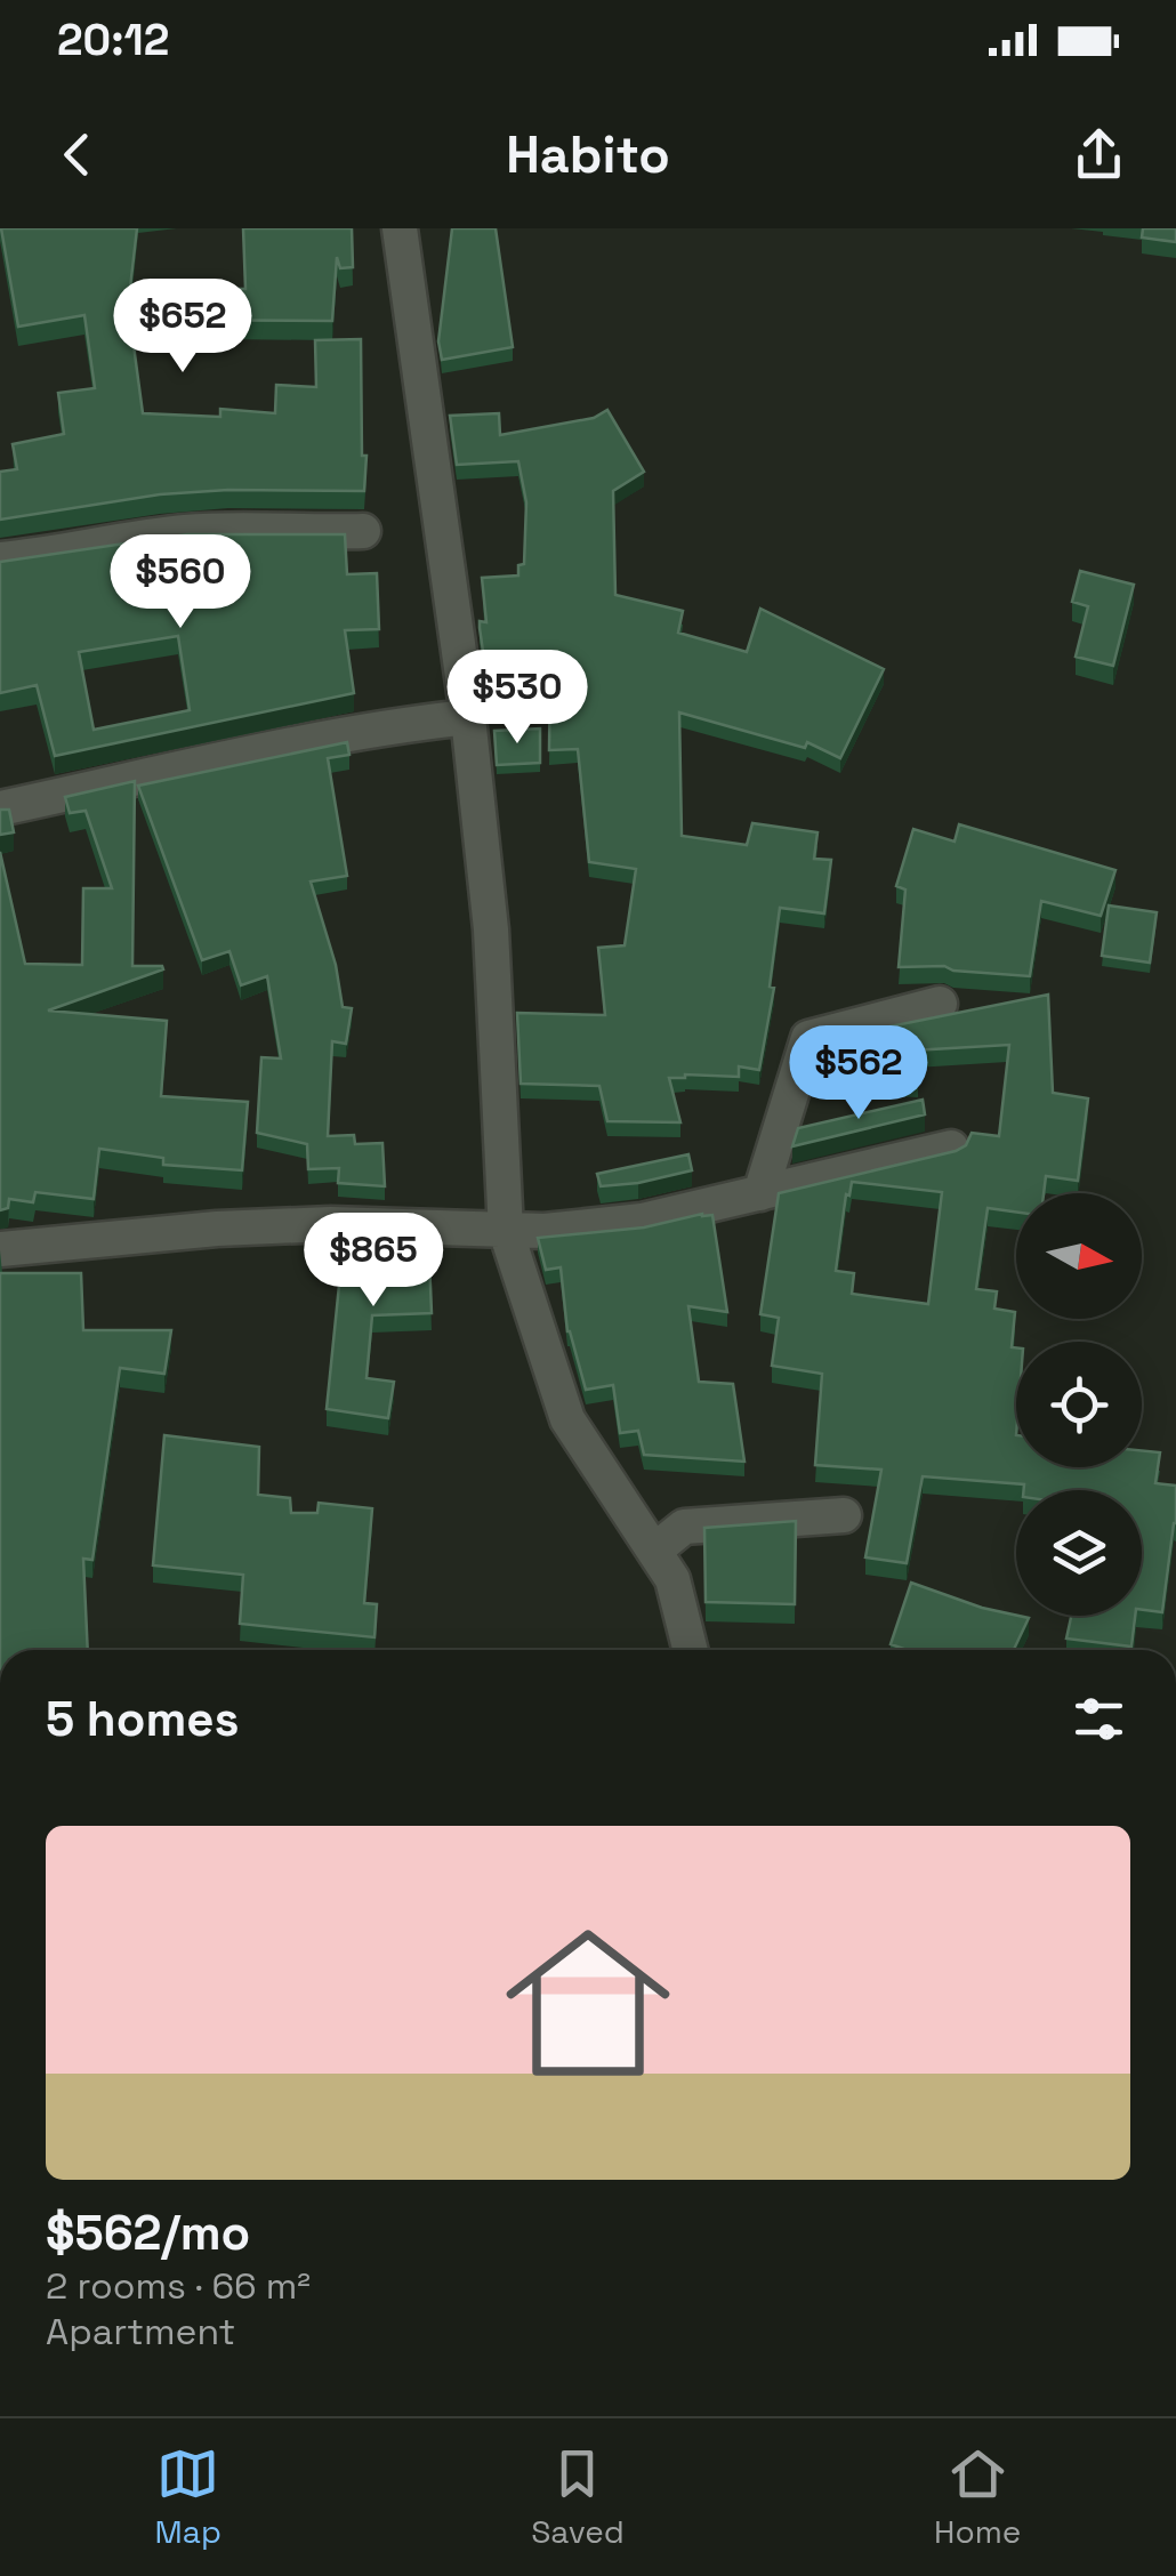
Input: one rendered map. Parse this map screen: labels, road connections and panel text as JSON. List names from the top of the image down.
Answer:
{
  "north": "right",
  "page": {
    "status": "20:12",
    "header": "Habito",
    "price": [
      "$652",
      "$560",
      "$530",
      "$562",
      "$865"
    ],
    "heading": "5 homes",
    "list": [
      {
        "name": "$562/mo",
        "note": "2 rooms · 66 m² · Apartment"
      }
    ],
    "tabs": ["Map", "Saved", "Home"]
  }
}
